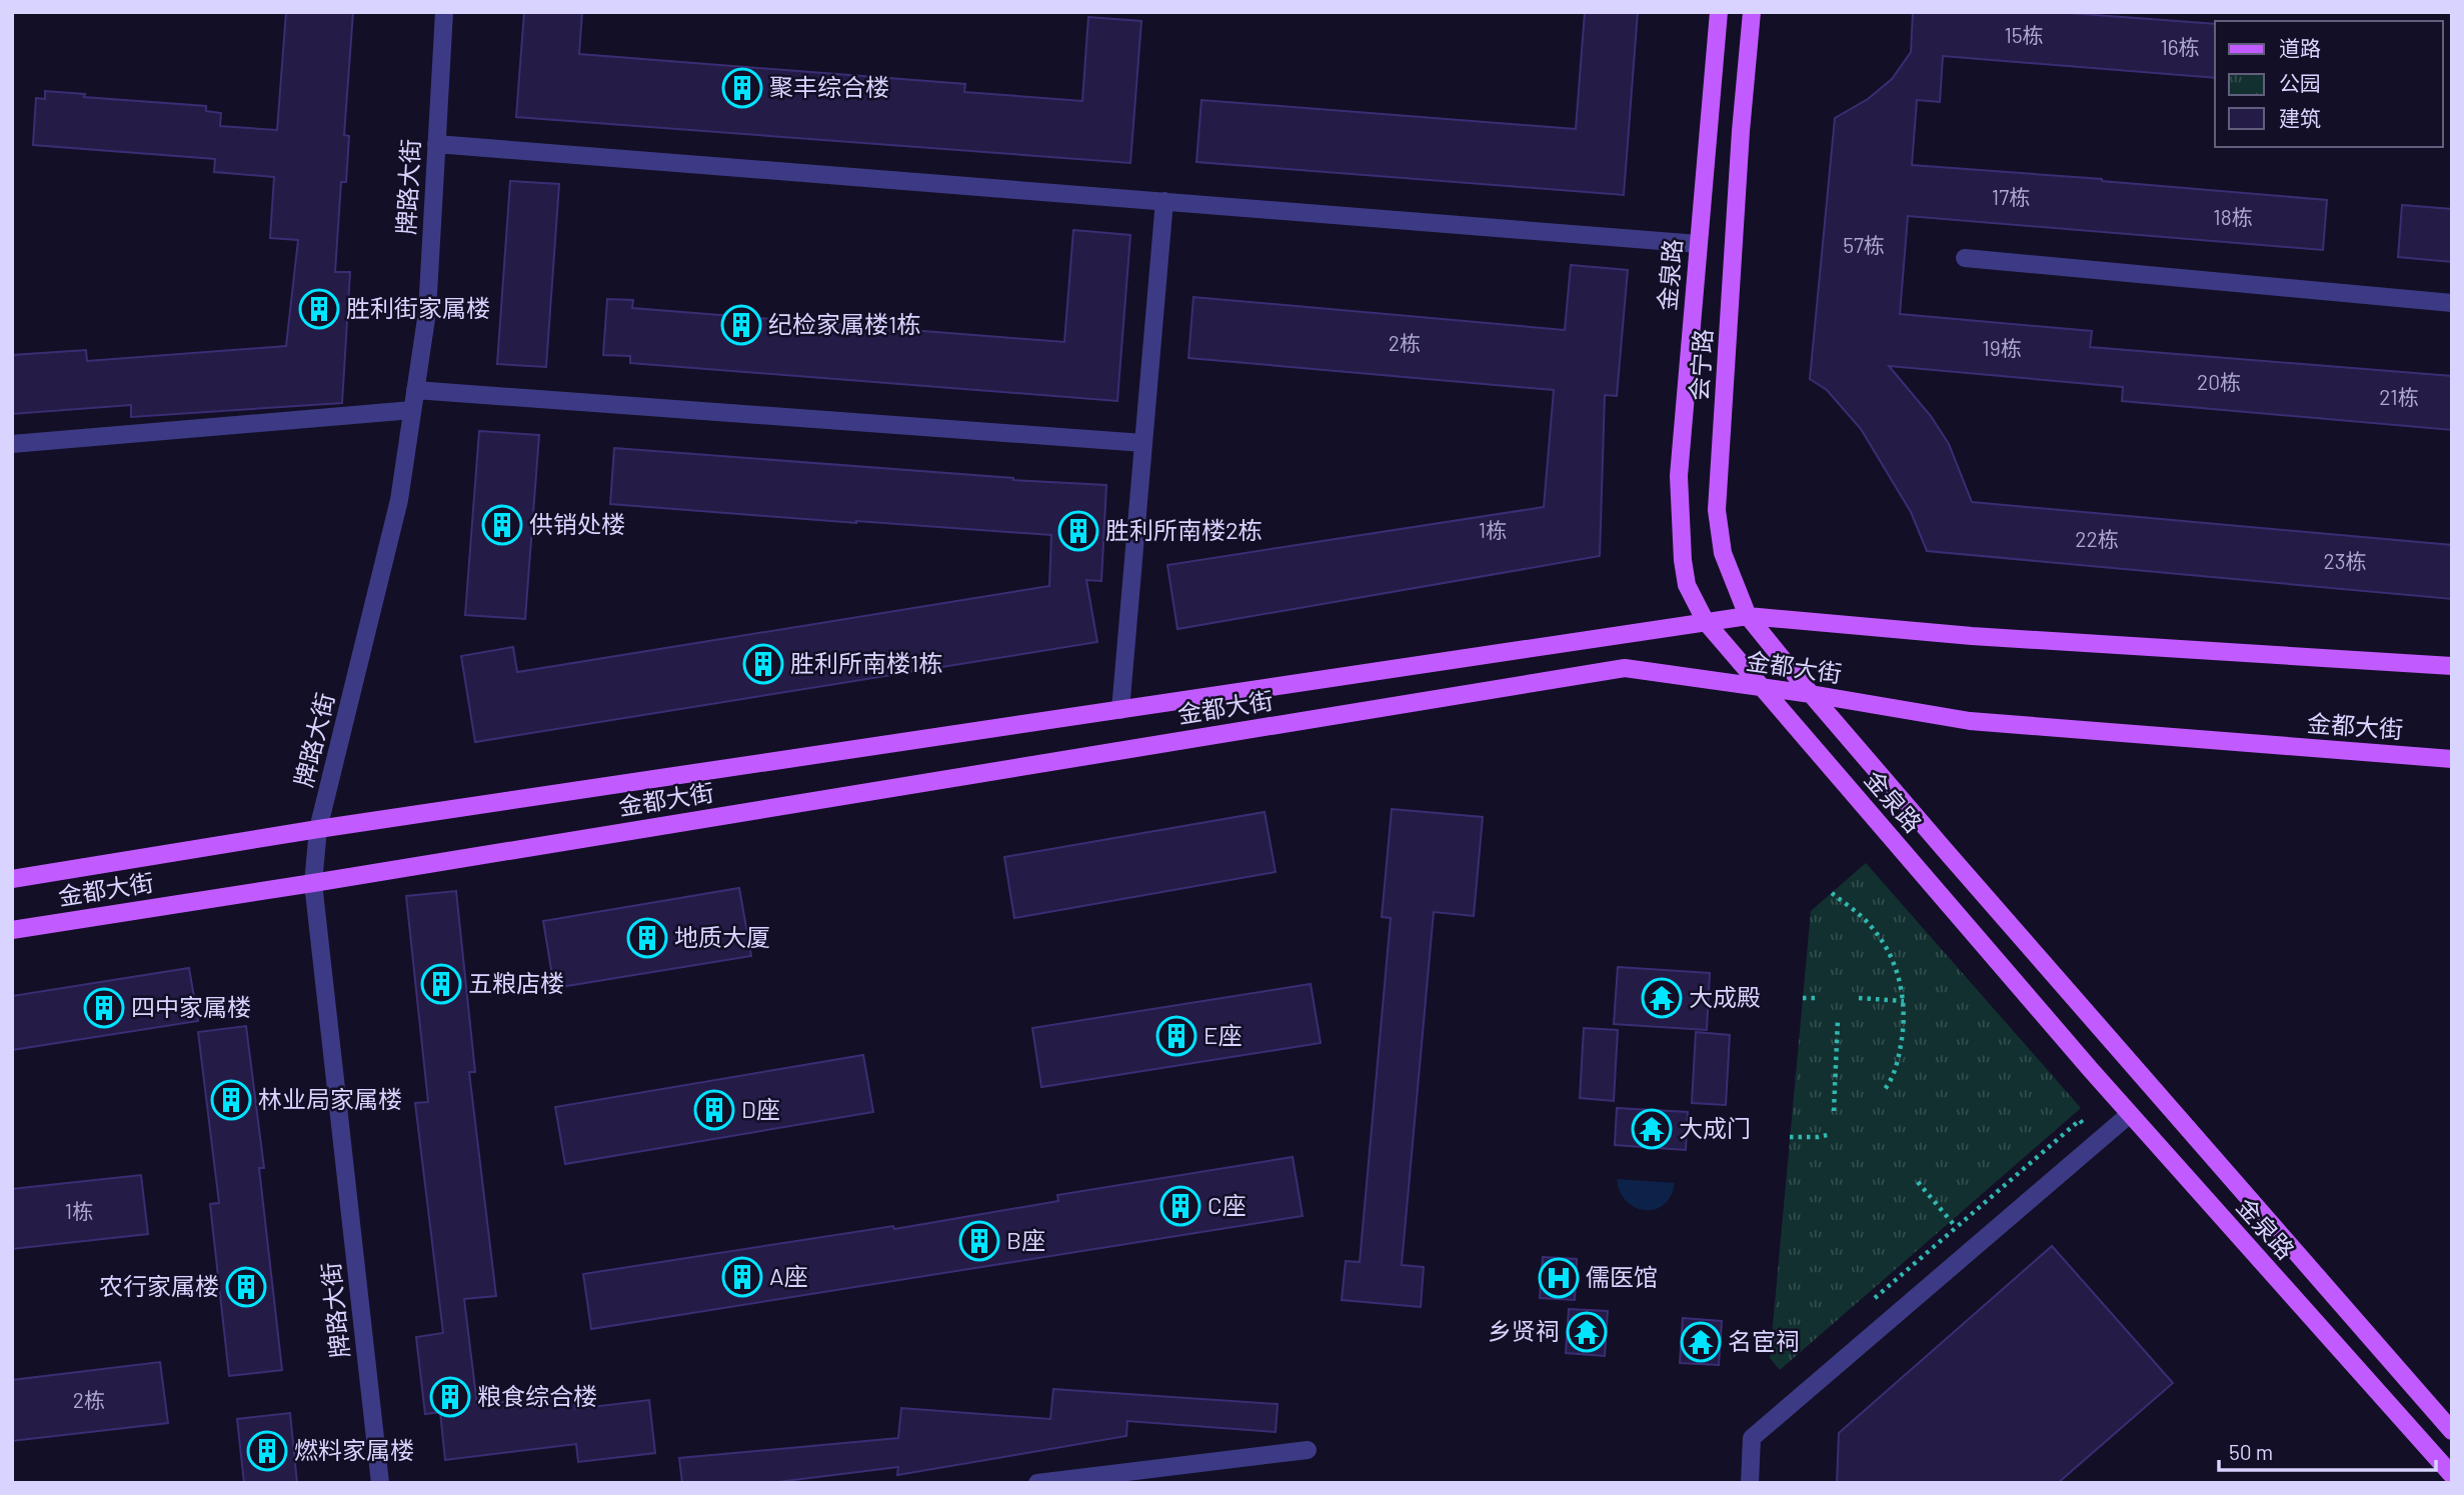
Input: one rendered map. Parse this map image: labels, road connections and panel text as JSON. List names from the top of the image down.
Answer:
{
  "streets": {
    "main road": ["金泉路", "会宁路", "金都大街"],
    "street": ["牌路大街"]
  },
  "crossings": [
    ["牌路大街", "金都大街"],
    ["金泉路", "会宁路"],
    ["金泉路", "金都大街"],
    ["会宁路", "金都大街"]
  ],
  "places": {
    "building": [
      "聚丰综合楼",
      "胜利街家属楼",
      "纪检家属楼1栋",
      "供销处楼",
      "胜利所南楼2栋",
      "胜利所南楼1栋",
      "地质大厦",
      "五粮店楼",
      "四中家属楼",
      "E座",
      "林业局家属楼",
      "D座",
      "C座",
      "B座",
      "A座",
      "农行家属楼",
      "粮食综合楼",
      "燃料家属楼"
    ],
    "temple": [
      "大成殿",
      "大成门",
      "乡贤祠",
      "名宦祠"
    ],
    "hospital": ["儒医馆"]
  },
  "house_numbers": [
    "15栋",
    "16栋",
    "17栋",
    "18栋",
    "57栋",
    "2栋",
    "19栋",
    "20栋",
    "21栋",
    "1栋",
    "22栋",
    "23栋",
    "1栋",
    "2栋"
  ],
  "legend": ["道路", "公园", "建筑"],
  "scale_bar": "50 m"
}
